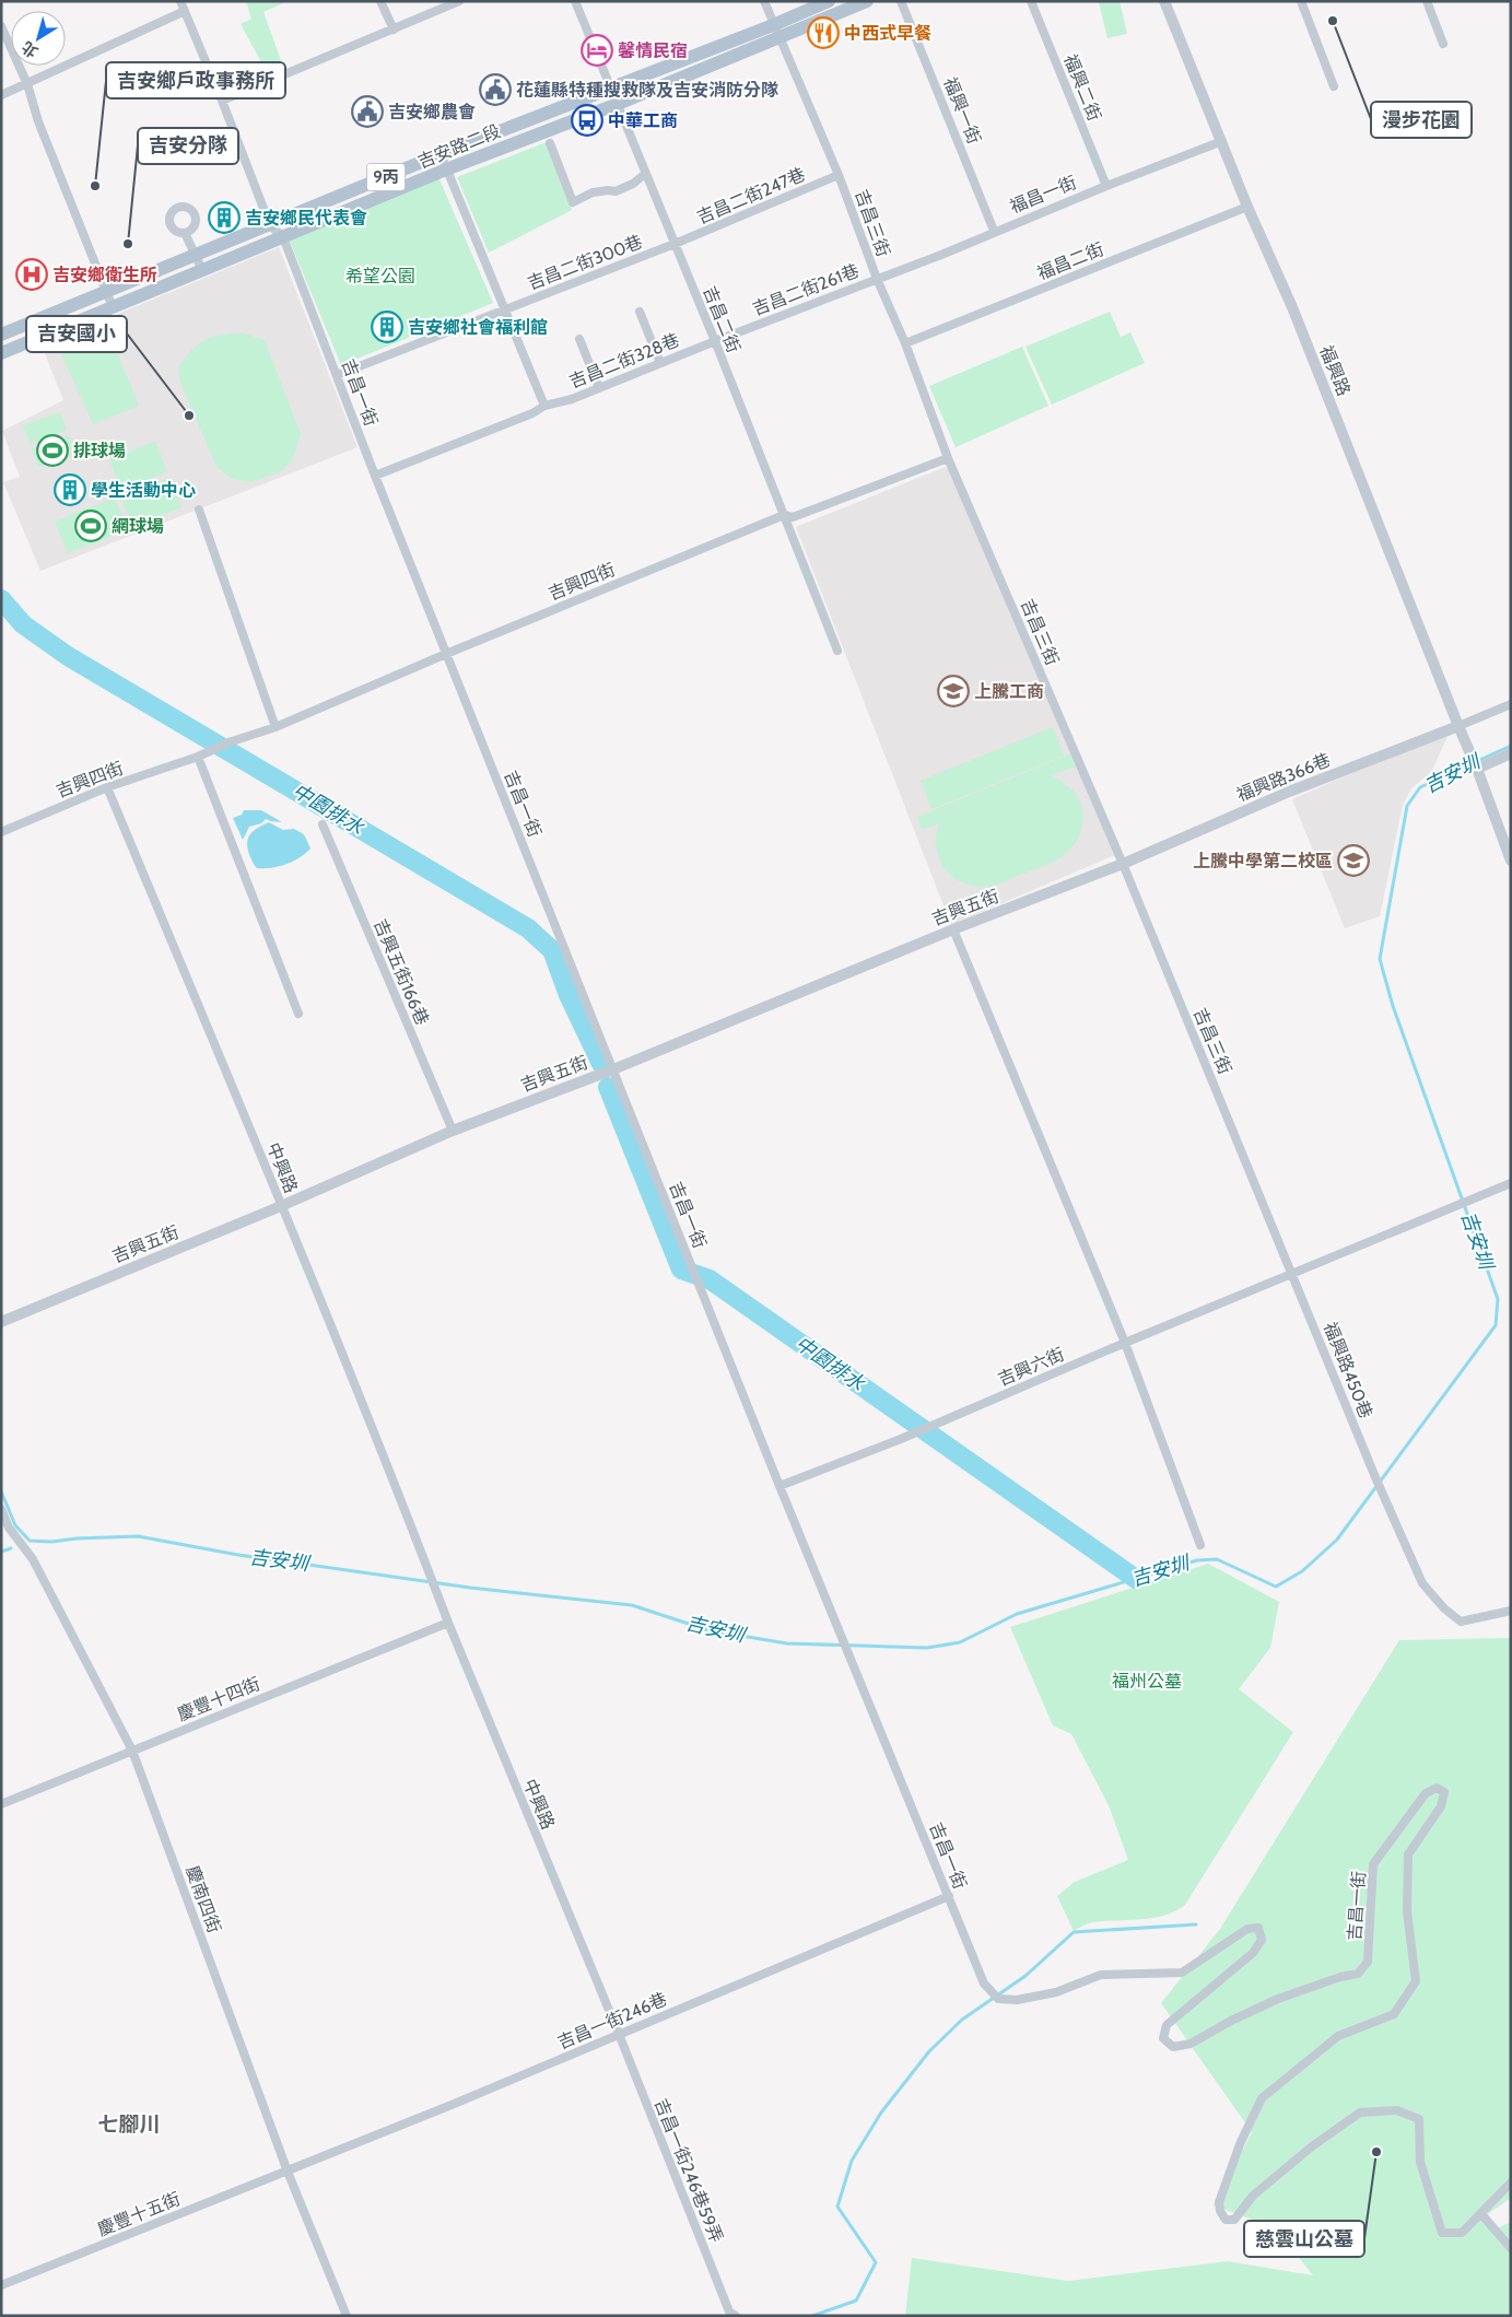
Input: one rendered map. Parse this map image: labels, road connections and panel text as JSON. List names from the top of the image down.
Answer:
{
  "streets": {
    "main road": ["吉安路二段", "9丙"],
    "street": [
      "福興二街",
      "福興一街",
      "福昌一街",
      "吉昌二街247巷",
      "吉昌三街",
      "福昌二街",
      "吉昌二街300巷",
      "吉昌二街261巷",
      "吉昌二街",
      "吉昌二街328巷",
      "福興路",
      "吉昌一街",
      "吉興四街",
      "福興路366巷",
      "吉興五街",
      "吉興五街166巷",
      "中興路",
      "吉興六街",
      "福興路450巷",
      "慶豐十四街",
      "慶南四街",
      "吉昌一街246巷",
      "吉昌一街246巷59弄",
      "慶豐十五街"
    ]
  },
  "crossings": [
    ["福興二街", "福昌一街"],
    ["福興一街", "福昌一街"],
    ["吉安路二段", "9丙"],
    ["吉安路二段", "吉昌三街"],
    ["吉安路二段", "吉昌二街"],
    ["吉安路二段", "吉昌一街"],
    ["9丙", "吉昌三街"],
    ["福昌一街", "吉昌三街"],
    ["福昌一街", "吉昌二街261巷"],
    ["福昌一街", "福興路"],
    ["吉昌二街247巷", "吉昌三街"],
    ["吉昌二街247巷", "吉昌二街300巷"],
    ["吉昌二街247巷", "吉昌二街"],
    ["吉昌三街", "福昌二街"],
    ["吉昌三街", "吉昌二街261巷"],
    ["吉昌三街", "吉興四街"],
    ["吉昌三街", "福興路366巷"],
    ["吉昌三街", "吉興五街"],
    ["吉昌三街", "吉興六街"],
    ["吉昌三街", "福興路450巷"],
    ["福昌二街", "福興路"],
    ["吉昌二街300巷", "吉昌二街"],
    ["吉昌二街300巷", "吉昌一街"],
    ["吉昌二街261巷", "吉昌二街"],
    ["吉昌二街261巷", "吉昌二街328巷"],
    ["吉昌二街", "吉昌二街328巷"],
    ["吉昌二街", "吉興四街"],
    ["吉昌二街328巷", "吉昌一街"],
    ["福興路", "福興路366巷"],
    ["吉昌一街", "吉興四街"],
    ["吉昌一街", "吉興五街"],
    ["吉昌一街", "吉興六街"],
    ["吉昌一街", "吉昌一街246巷"],
    ["吉興四街", "中興路"],
    ["福興路366巷", "吉興五街"],
    ["吉興五街", "吉興五街166巷"],
    ["吉興五街", "中興路"],
    ["中興路", "慶豐十四街"],
    ["中興路", "吉昌一街246巷"],
    ["中興路", "吉昌一街246巷59弄"],
    ["吉興六街", "福興路450巷"],
    ["慶豐十四街", "慶南四街"],
    ["慶南四街", "吉昌一街246巷"],
    ["慶南四街", "慶豐十五街"],
    ["吉昌一街246巷", "吉昌一街246巷59弄"],
    ["吉昌一街246巷", "慶豐十五街"]
  ],
  "districts": ["七腳川"],
  "water": ["吉安圳", "中園排水"],
  "parks": ["希望公園", "福州公墓"],
  "places": {
    "other": [
      "漫步花園",
      "吉安鄉戶政事務所",
      "吉安分隊",
      "吉安國小",
      "慈雲山公墓"
    ],
    "restaurant": ["中西式早餐"],
    "hotel": ["馨情民宿"],
    "public building": ["花蓮縣特種搜救隊及吉安消防分隊", "吉安鄉農會"],
    "bus stop": ["中華工商"],
    "building": ["吉安鄉民代表會", "吉安鄉社會福利館", "學生活動中心"],
    "hospital": ["吉安鄉衛生所"],
    "sports": ["排球場", "網球場"],
    "school or university": ["上騰工商", "上騰中學第二校區"]
  },
  "north": "bottom left"
}
